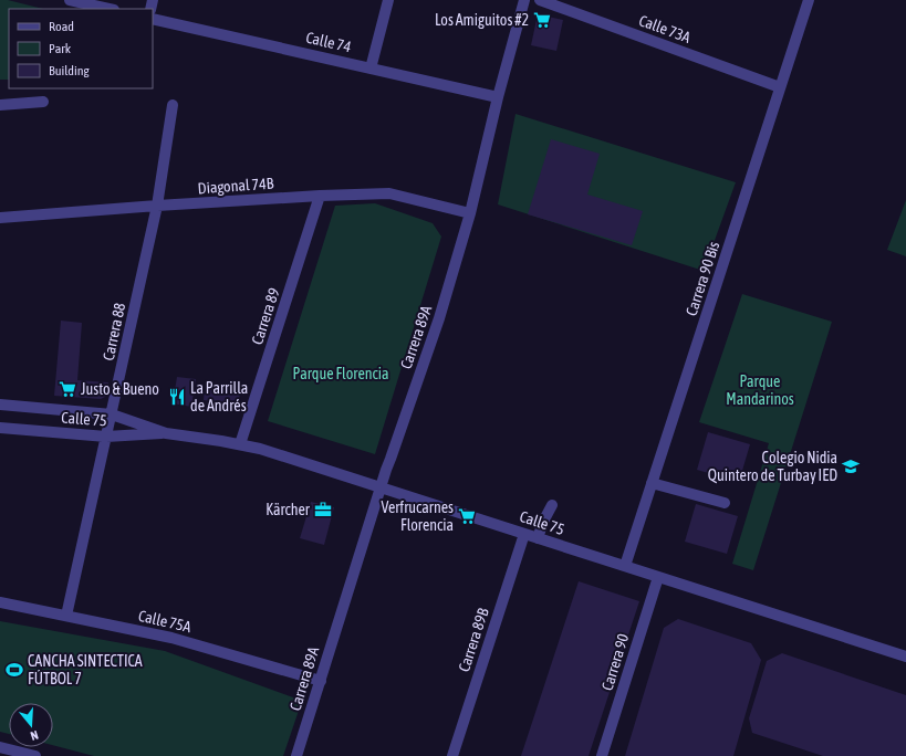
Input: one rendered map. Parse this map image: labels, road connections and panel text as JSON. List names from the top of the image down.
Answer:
{
  "streets": {
    "street": [
      "Calle 73A",
      "Calle 74",
      "Diagonal 74B",
      "Carrera 90 Bis",
      "Carrera 89",
      "Carrera 88",
      "Carrera 89A",
      "Calle 75",
      "Calle 75A",
      "Carrera 89B",
      "Carrera 90"
    ]
  },
  "crossings": [
    ["Calle 73A", "Carrera 90 Bis"],
    ["Calle 74", "Carrera 89A"],
    ["Diagonal 74B", "Carrera 89"],
    ["Diagonal 74B", "Carrera 88"],
    ["Diagonal 74B", "Carrera 89A"],
    ["Carrera 90 Bis", "Calle 75"],
    ["Carrera 89", "Calle 75"],
    ["Carrera 88", "Calle 75"],
    ["Carrera 88", "Calle 75A"],
    ["Carrera 89A", "Calle 75"],
    ["Carrera 89A", "Calle 75A"],
    ["Calle 75", "Carrera 89B"],
    ["Calle 75", "Carrera 90"]
  ],
  "parks": ["Parque Florencia", "Parque Mandarinos"],
  "places": {
    "supermarket": ["Los Amiguitos #2", "Justo & Bueno", "Verfrucarnes Florencia"],
    "restaurant": ["La Parrilla de Andrés"],
    "school or university": ["Colegio Nidia Quintero de Turbay IED"],
    "office": ["Kärcher"],
    "sports": ["CANCHA SINTECTICA FÚTBOL 7"]
  },
  "legend": ["Road", "Park", "Building"],
  "north": "bottom"
}
